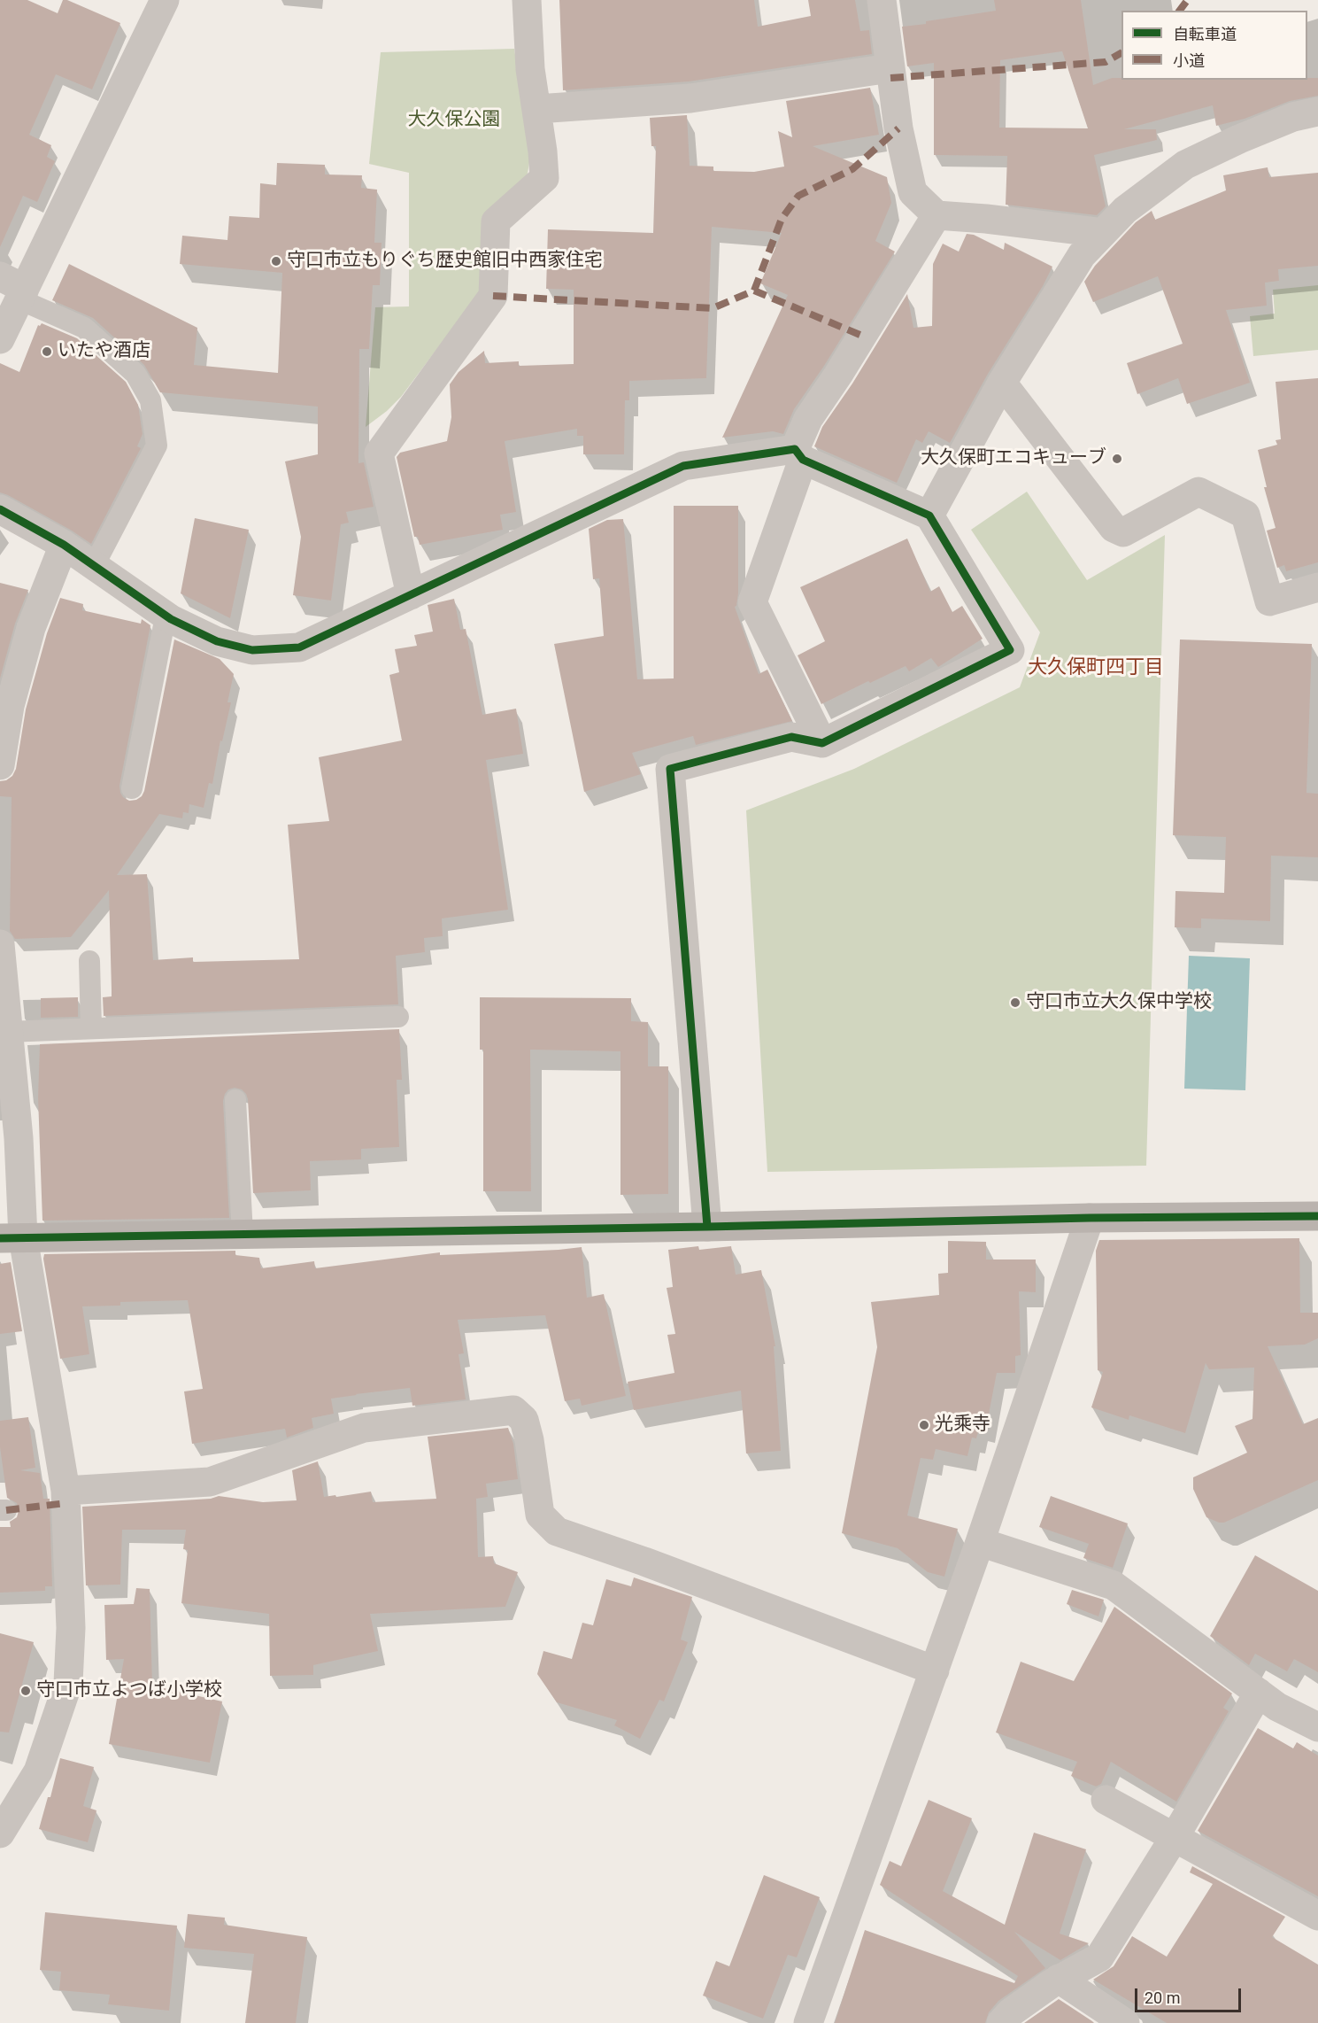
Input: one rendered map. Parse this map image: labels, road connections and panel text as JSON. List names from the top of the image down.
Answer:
{
  "districts": ["大久保町四丁目"],
  "parks": ["大久保公園"],
  "places": [
    "守口市立もりぐち歴史館旧中西家住宅",
    "いたや酒店",
    "大久保町エコキューブ",
    "守口市立大久保中学校",
    "光乘寺",
    "守口市立よつば小学校"
  ],
  "legend": ["自転車道", "小道"],
  "scale_bar": "20 m"
}
